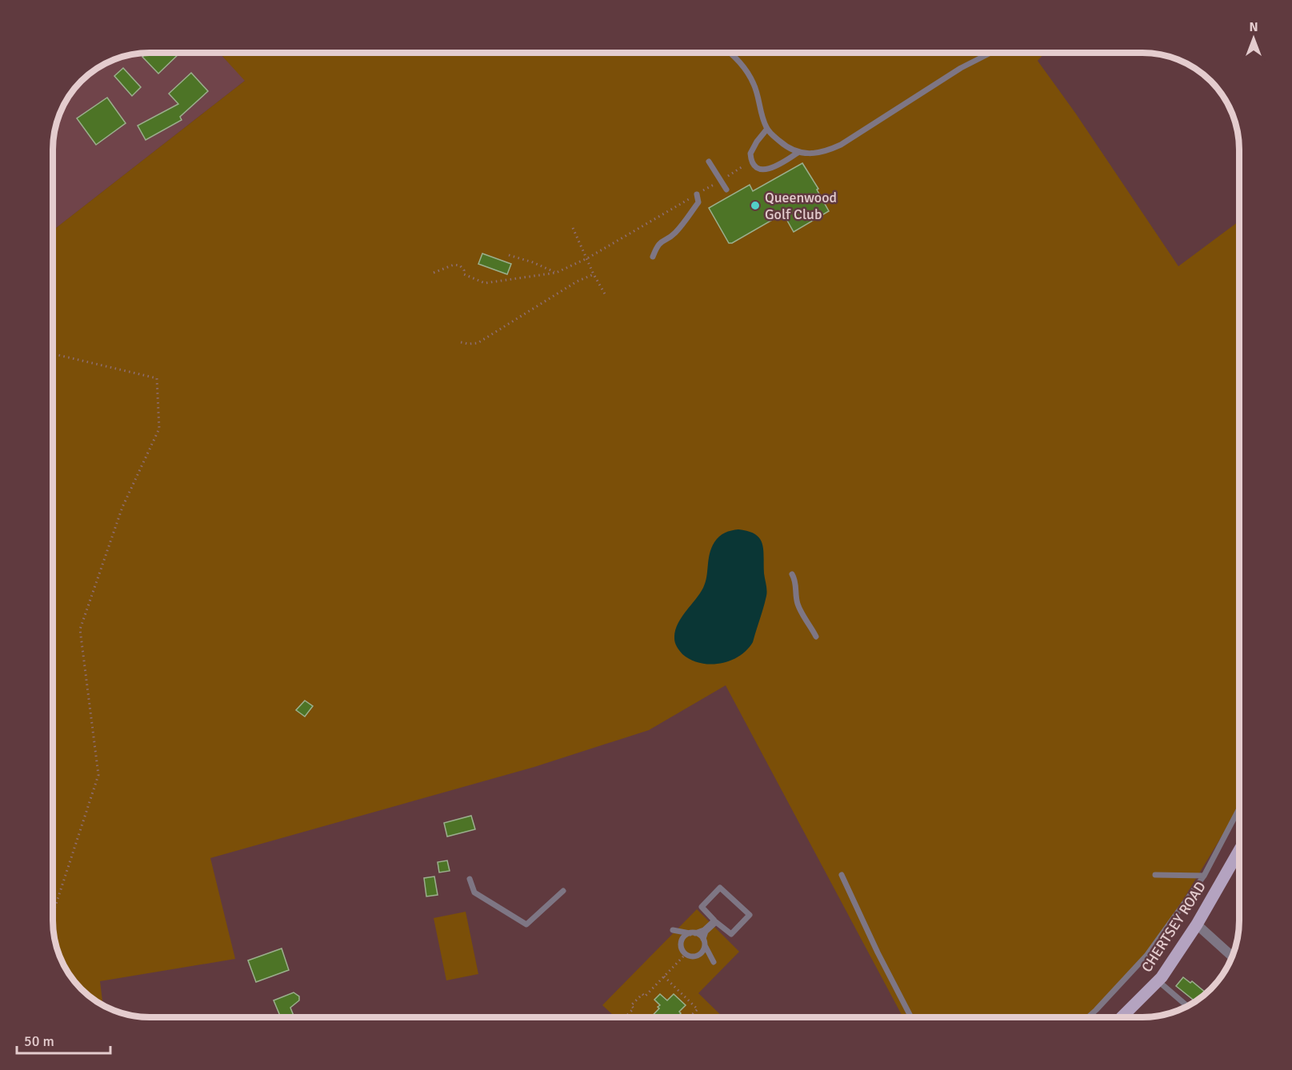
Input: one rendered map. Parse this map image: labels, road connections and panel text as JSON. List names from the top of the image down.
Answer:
{
  "streets": {
    "main road": ["CHERTSEY ROAD"]
  },
  "places": ["Queenwood Golf Club"],
  "scale_bar": "50 m",
  "north": "top"
}
